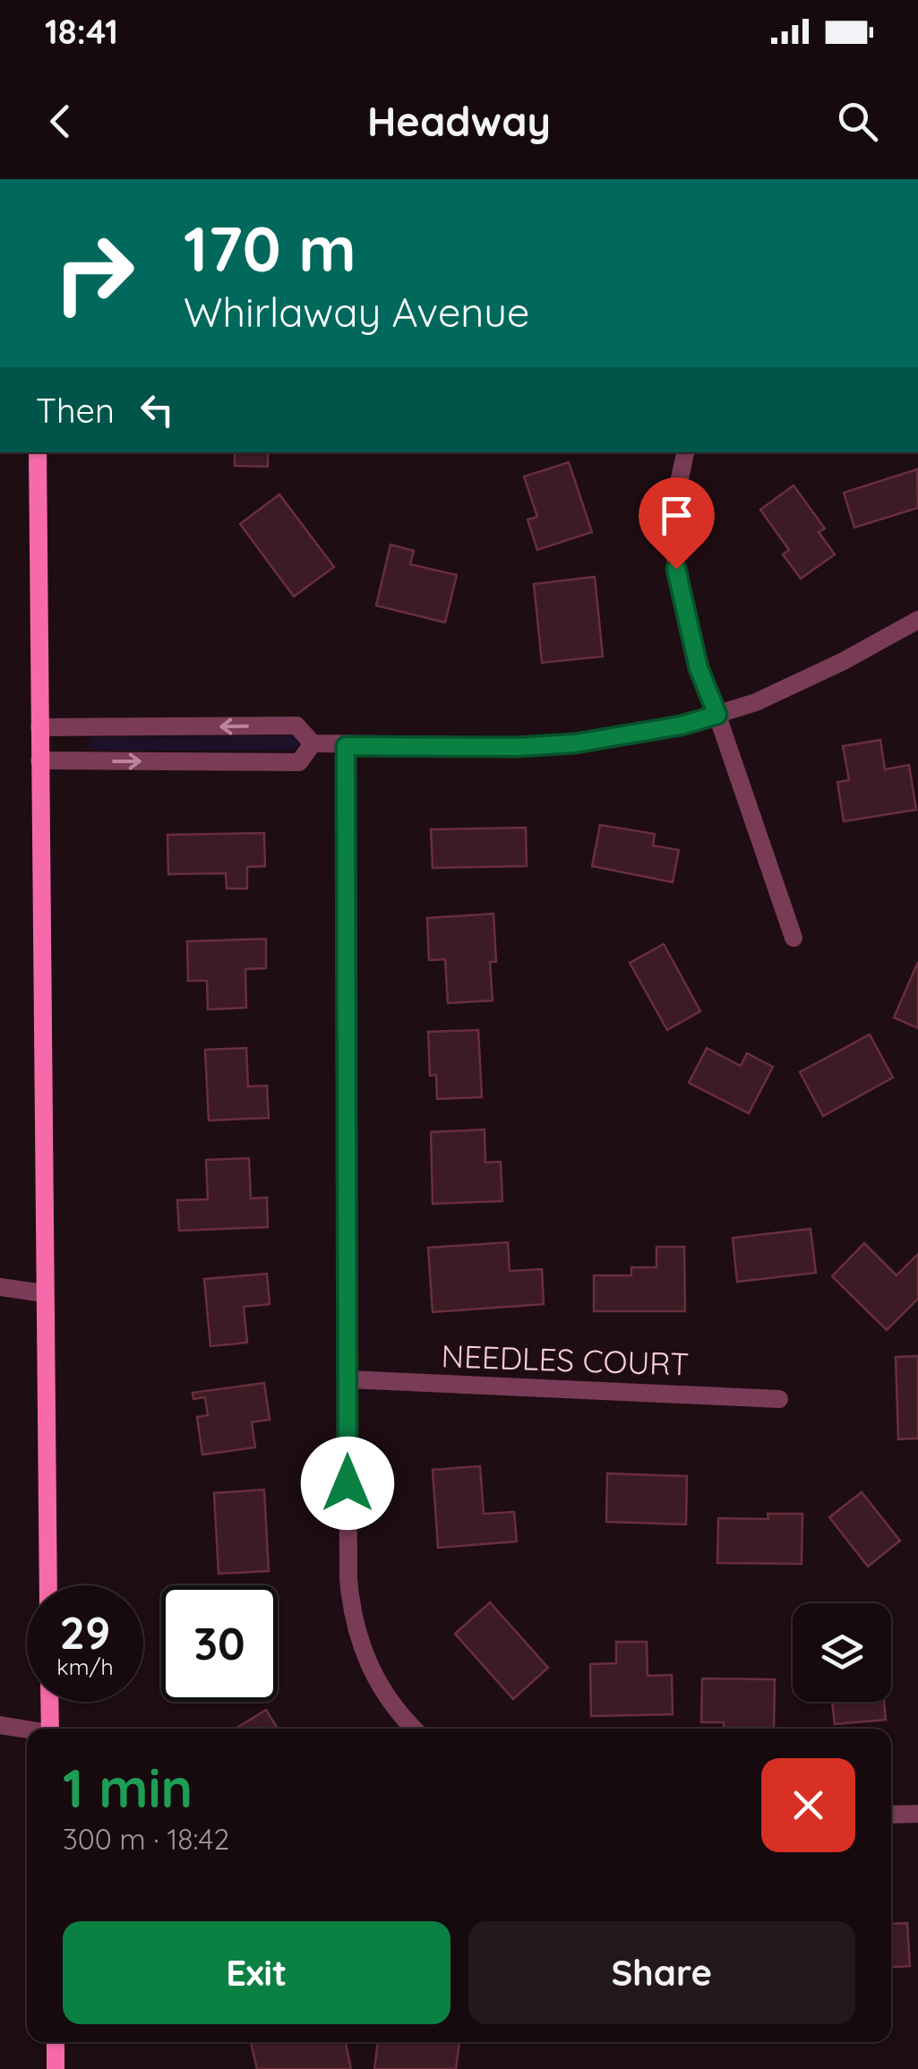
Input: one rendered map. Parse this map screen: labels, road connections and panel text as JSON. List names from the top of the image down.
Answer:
{
  "streets": {
    "street": ["NEEDLES COURT"]
  },
  "page": {
    "status": "18:41",
    "header": "Headway",
    "turn": ["170 m", "Whirlaway Avenue"],
    "then": "Then",
    "speed": "29 km/h",
    "limit": "30",
    "heading": ["1 min", "300 m · 18:42"],
    "buttons": ["Exit", "Share"]
  }
}
